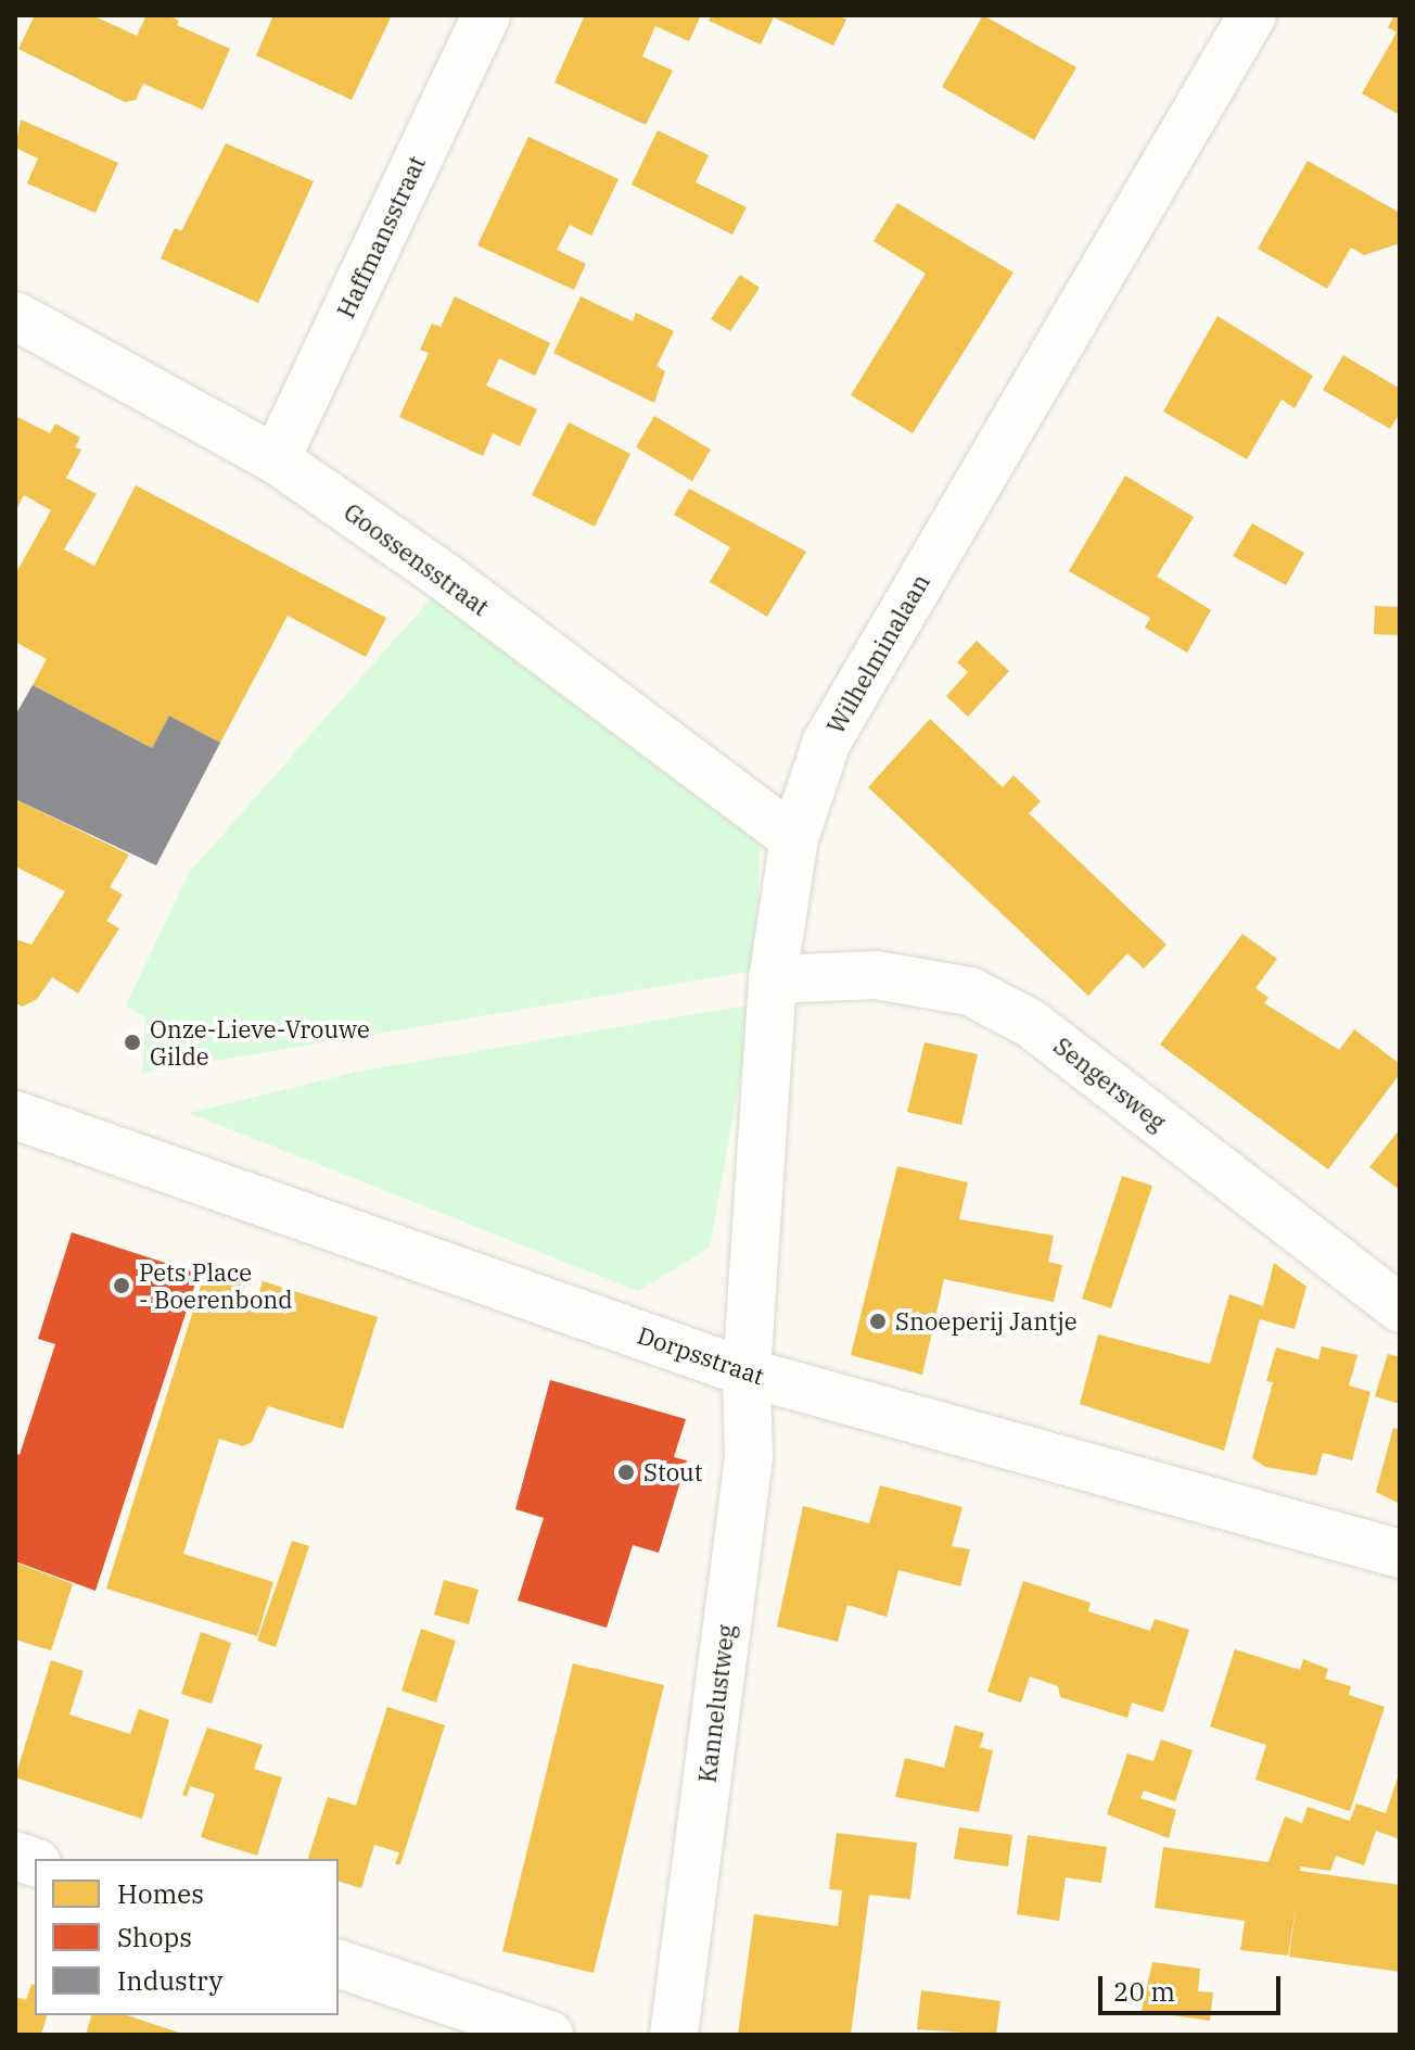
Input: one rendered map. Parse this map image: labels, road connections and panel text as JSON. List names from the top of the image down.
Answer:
{
  "streets": {
    "street": [
      "Haffmansstraat",
      "Goossensstraat",
      "Wilhelminalaan",
      "Sengersweg",
      "Dorpsstraat",
      "Kannelustweg"
    ]
  },
  "crossings": [
    ["Haffmansstraat", "Goossensstraat"],
    ["Goossensstraat", "Wilhelminalaan"],
    ["Wilhelminalaan", "Sengersweg"],
    ["Wilhelminalaan", "Dorpsstraat"],
    ["Wilhelminalaan", "Kannelustweg"],
    ["Dorpsstraat", "Kannelustweg"]
  ],
  "places": [
    "Onze-Lieve-Vrouwe Gilde",
    "Pets Place - Boerenbond",
    "Snoeperij Jantje",
    "Stout"
  ],
  "legend": ["Homes", "Shops", "Industry"],
  "scale_bar": "20 m"
}
